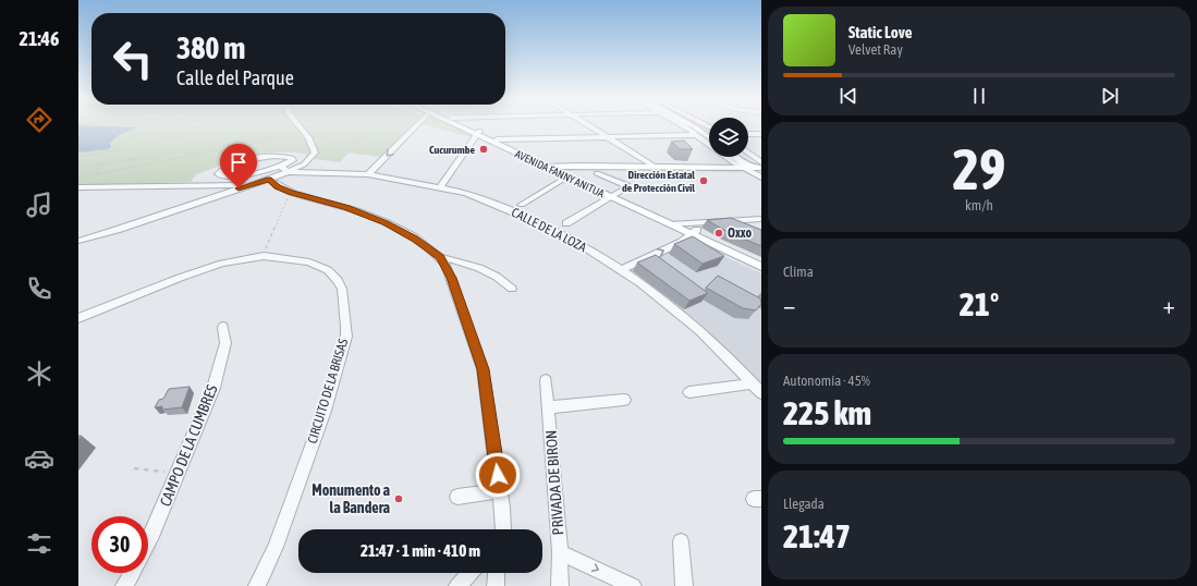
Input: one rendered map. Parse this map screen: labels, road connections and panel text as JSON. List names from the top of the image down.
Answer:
{
  "streets": {
    "main road": ["AVENIDA FANNY ANITUA"],
    "street": [
      "CALLE DE LA LOZA",
      "CIRCUITO DE LA BRISAS",
      "CAMPO DE LA CUMBRES",
      "PRIVADA DE BIRON"
    ]
  },
  "places": [
    "Cucurumbe",
    "Dirección Estatal de Protección Civil",
    "Oxxo",
    "Monumento a la Bandera"
  ],
  "page": {
    "tabs": "21:46",
    "turn": ["380 m", "Calle del Parque"],
    "song": ["Static Love", "Velvet Ray"],
    "tile": [
      ["29", "km/h"],
      "Clima",
      ["Autonomía · 45%", "225 km"],
      ["Llegada", "21:47"]
    ],
    "heat": ["−", "21°", "+"],
    "limit": "30",
    "trip": "21:47 · 1 min · 410 m"
  }
}
